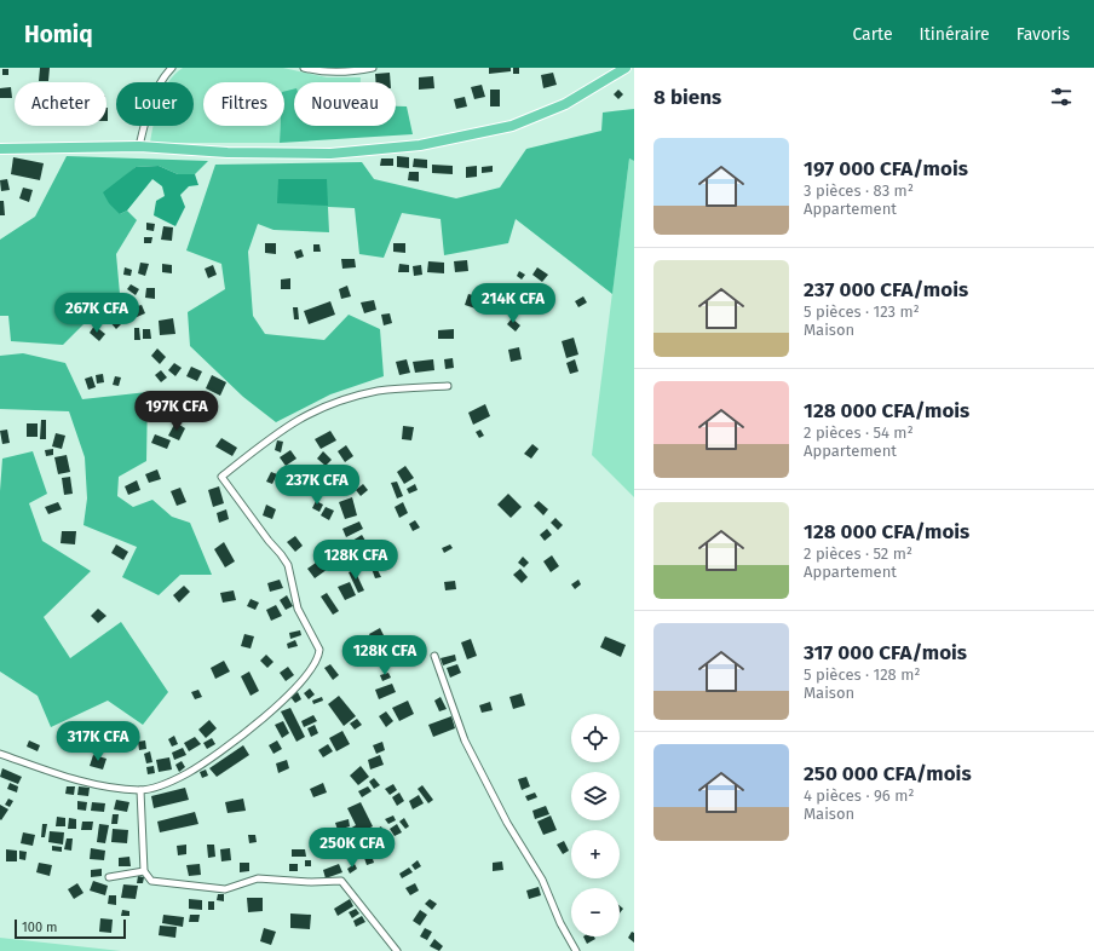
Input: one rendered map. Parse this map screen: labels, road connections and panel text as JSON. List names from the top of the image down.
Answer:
{
  "scale_bar": "100 m",
  "page": {
    "header": "Homiq",
    "nav": ["Carte", "Itinéraire", "Favoris"],
    "heading": "8 biens",
    "chip": [
      "Acheter",
      "Louer",
      "Filtres",
      "Nouveau"
    ],
    "list": [
      {
        "name": "197 000 CFA/mois",
        "note": "3 pièces · 83 m² · Appartement"
      },
      {
        "name": "237 000 CFA/mois",
        "note": "5 pièces · 123 m² · Maison"
      },
      {
        "name": "128 000 CFA/mois",
        "note": "2 pièces · 54 m² · Appartement"
      },
      {
        "name": "128 000 CFA/mois",
        "note": "2 pièces · 52 m² · Appartement"
      },
      {
        "name": "317 000 CFA/mois",
        "note": "5 pièces · 128 m² · Maison"
      },
      {
        "name": "250 000 CFA/mois",
        "note": "4 pièces · 96 m² · Maison"
      }
    ],
    "price": [
      "214K CFA",
      "267K CFA",
      "197K CFA",
      "237K CFA",
      "128K CFA",
      "128K CFA",
      "317K CFA",
      "250K CFA"
    ],
    "map_buttons": ["+", "−"],
    "scale": "100 m"
  }
}
